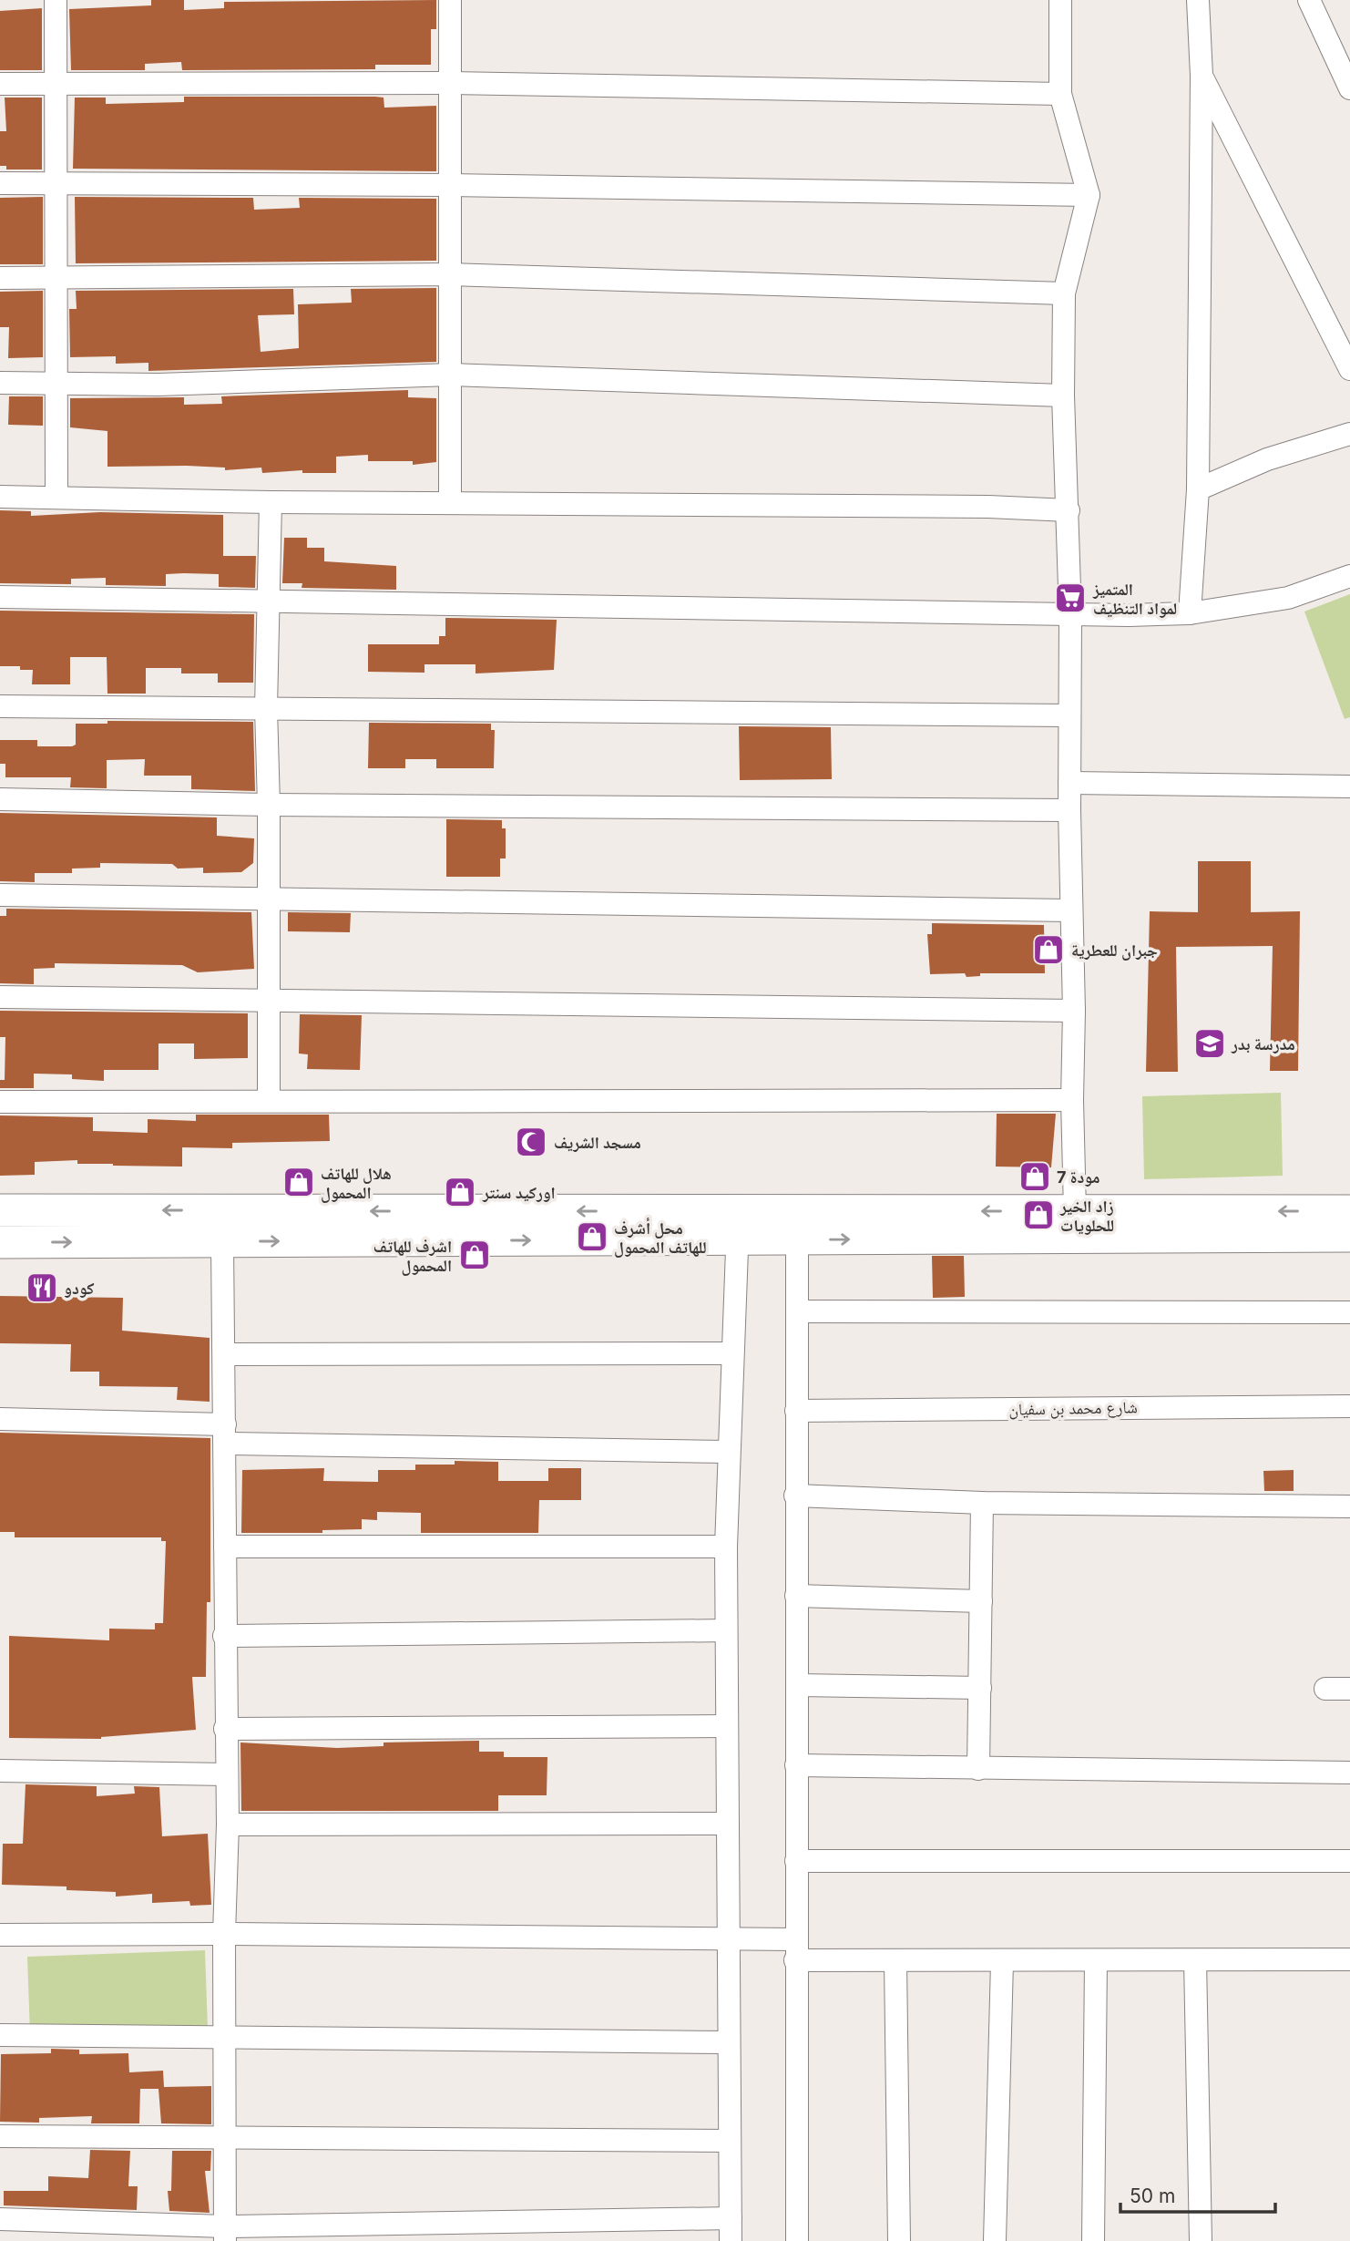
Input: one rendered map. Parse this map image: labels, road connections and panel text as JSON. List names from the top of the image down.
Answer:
{
  "streets": {
    "street": ["شارع محمد بن سفيان"]
  },
  "places": {
    "supermarket": ["المتميز لمواد التنظيف"],
    "shop": [
      "جبران للعطرية",
      "مودة 7",
      "هلال للهاتف المحمول",
      "اوركيد سنتر",
      "زاد الخير للحلويات",
      "محل أشرف للهاتف المحمول",
      "اشرف للهاتف المحمول"
    ],
    "school or university": ["مدرسة بدر"],
    "mosque": ["مسجد الشريف"],
    "restaurant": ["كودو"]
  },
  "scale_bar": "50 m"
}
